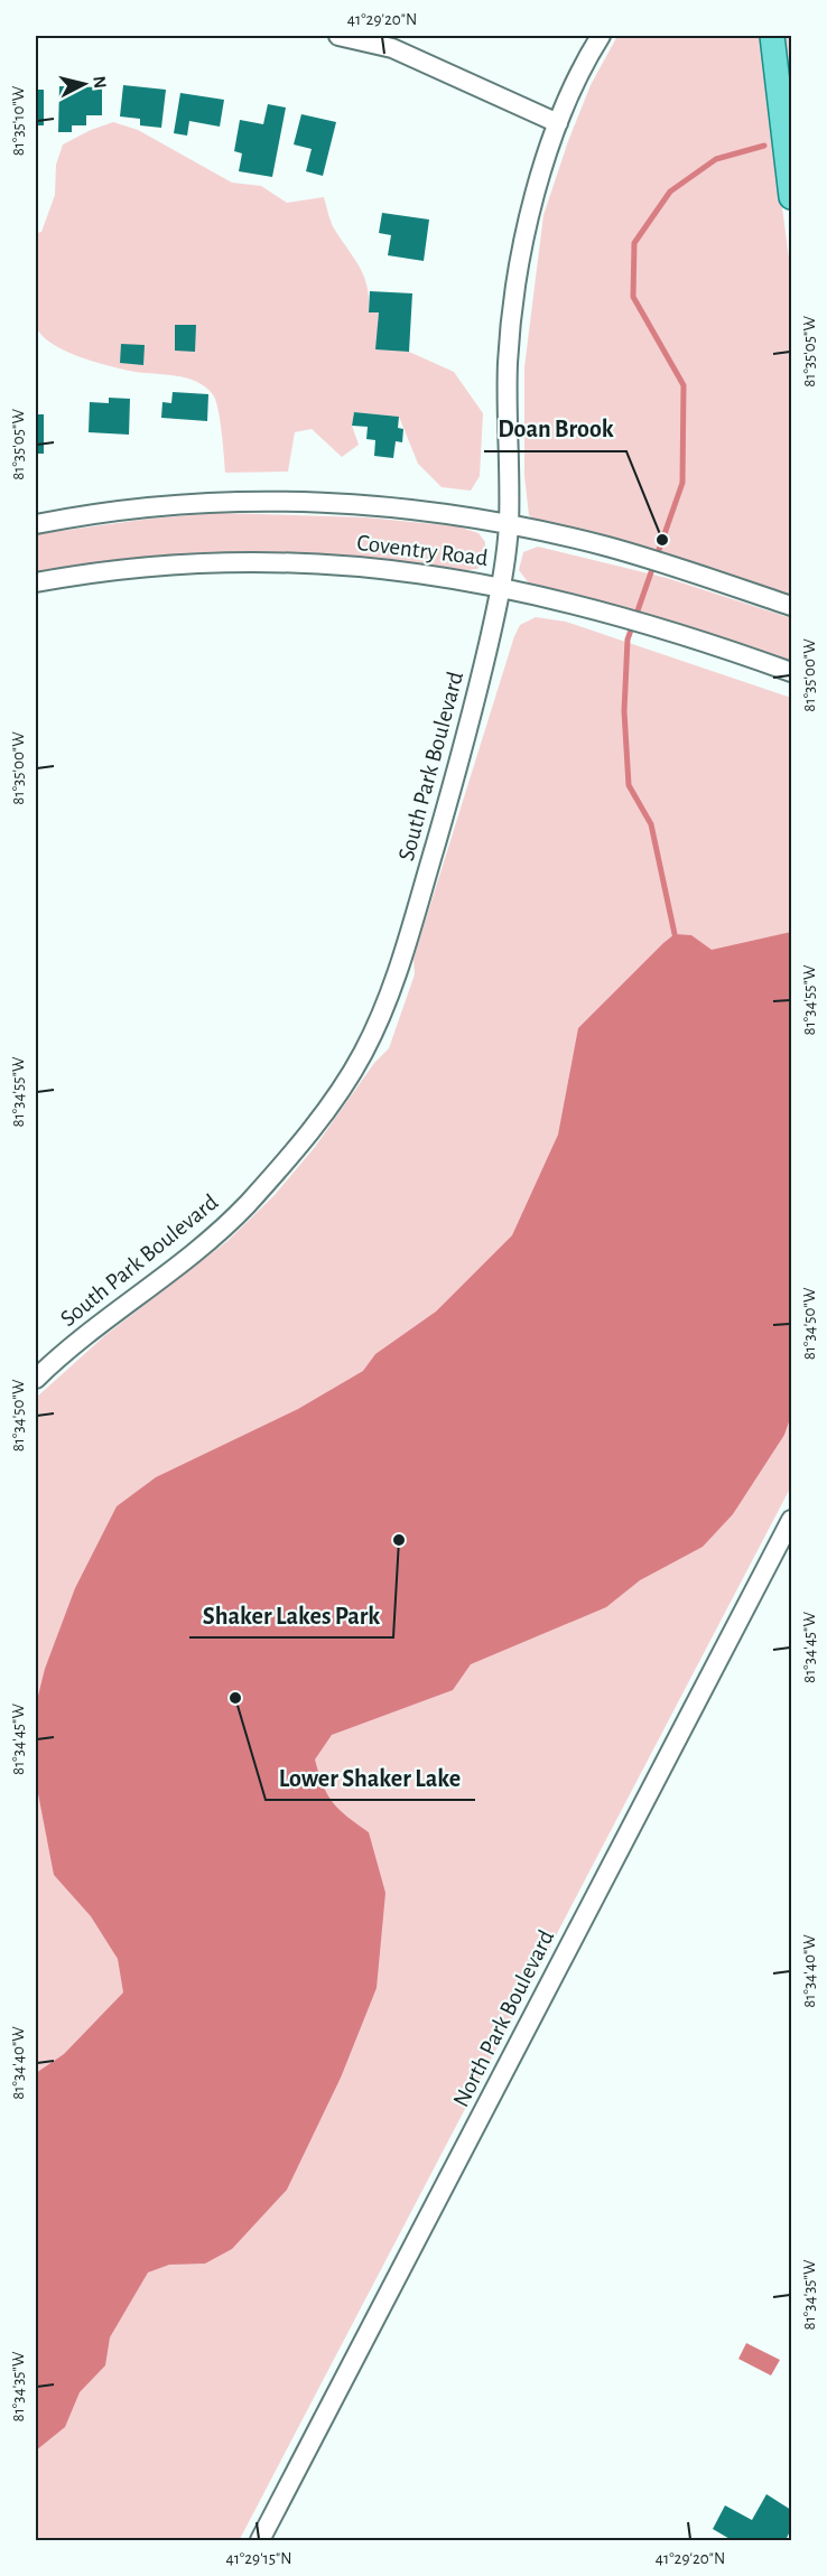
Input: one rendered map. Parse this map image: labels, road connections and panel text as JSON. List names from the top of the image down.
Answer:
{
  "streets": {
    "street": ["Coventry Road", "South Park Boulevard", "North Park Boulevard"]
  },
  "crossings": [
    ["Coventry Road", "South Park Boulevard"]
  ],
  "places": ["Doan Brook", "Shaker Lakes Park", "Lower Shaker Lake"],
  "north": "right",
  "coordinates": [
    "41°29'20\"N",
    "81°35'10\"W",
    "81°35'05\"W",
    "81°35'00\"W",
    "81°34'55\"W",
    "81°34'50\"W",
    "81°34'45\"W",
    "81°34'40\"W",
    "81°34'35\"W",
    "41°29'15\"N"
  ]
}
